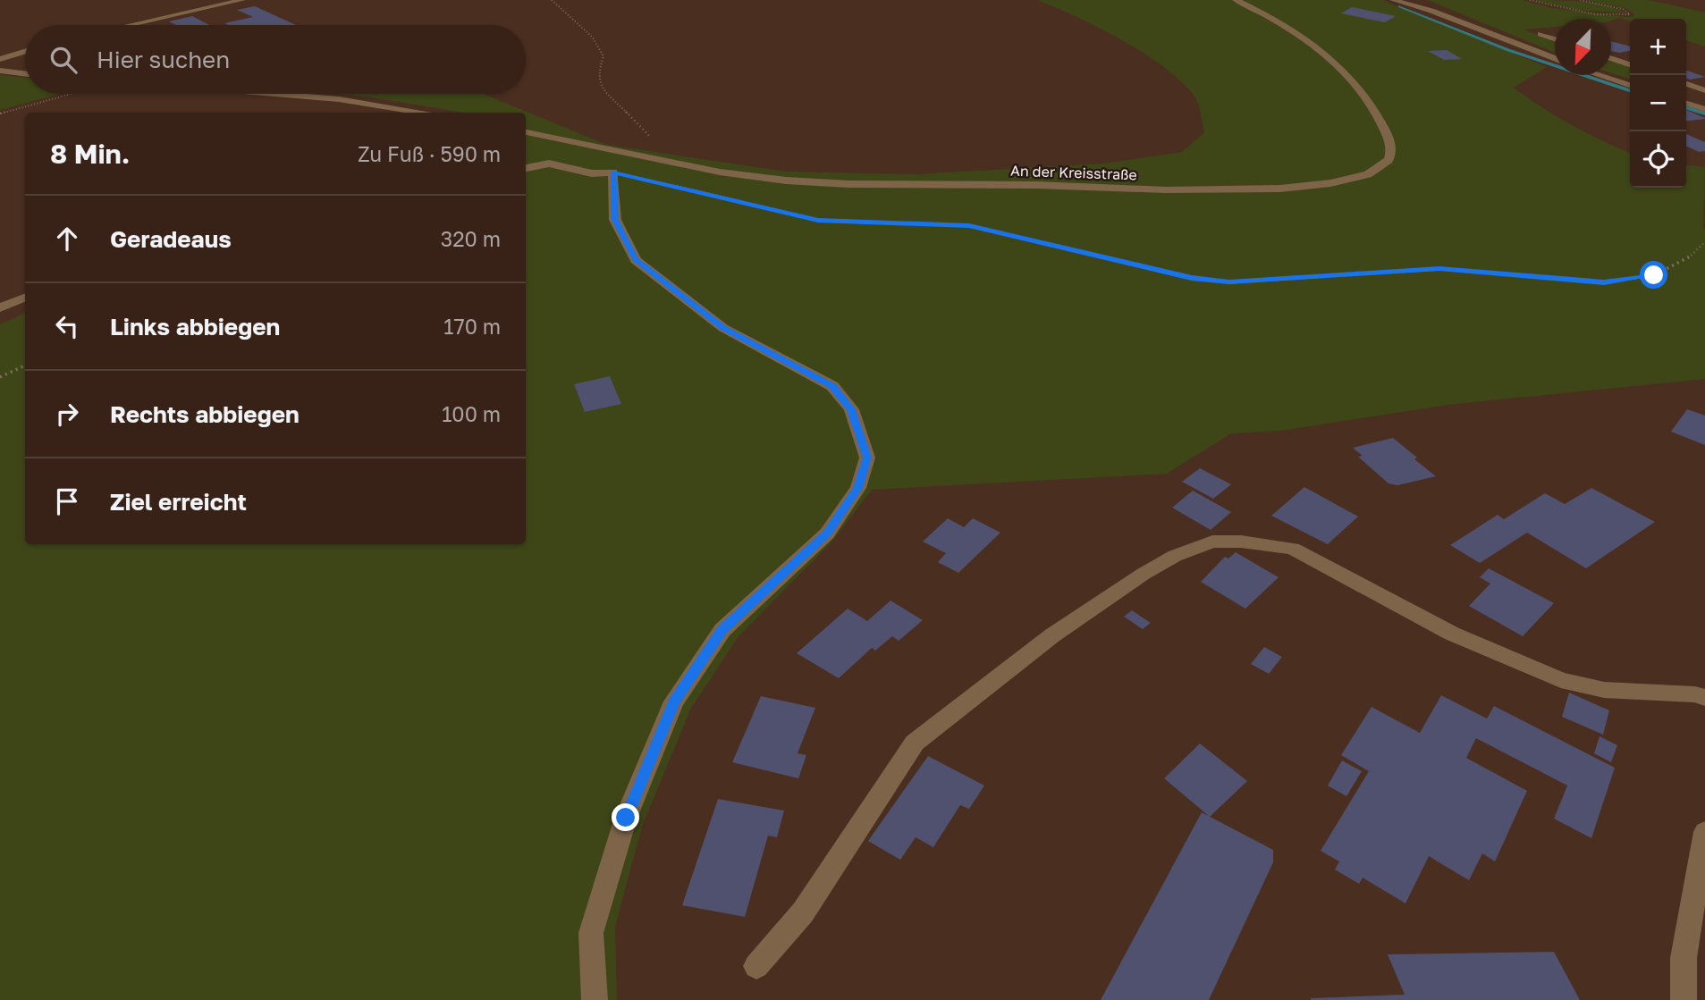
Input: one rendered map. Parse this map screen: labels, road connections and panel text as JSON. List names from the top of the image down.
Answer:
{
  "streets": {
    "street": ["An der Kreisstraße"]
  },
  "north": "bottom left",
  "page": {
    "map_buttons": ["+", "−"],
    "search": "Hier suchen",
    "heading": ["8 Min.", "Zu Fuß · 590 m"],
    "list": [
      ["Geradeaus", "320 m"],
      ["Links abbiegen", "170 m"],
      ["Rechts abbiegen", "100 m"],
      "Ziel erreicht"
    ]
  }
}
